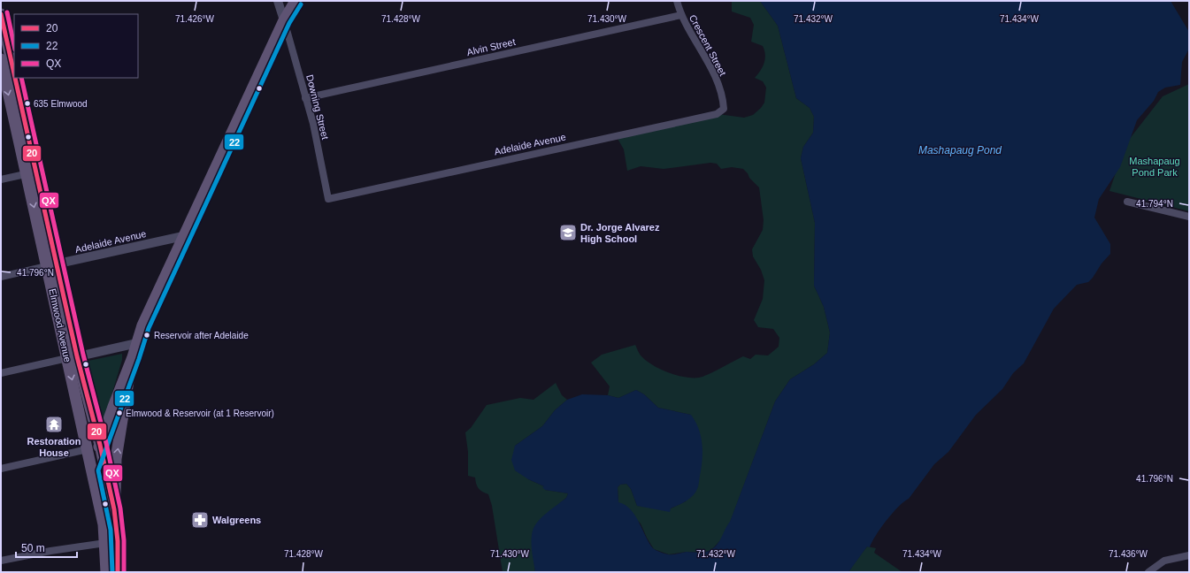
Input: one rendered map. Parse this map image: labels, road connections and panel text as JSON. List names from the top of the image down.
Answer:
{
  "streets": {
    "main road": ["Elmwood Avenue"],
    "street": [
      "Crescent Street",
      "Alvin Street",
      "Downing Street",
      "Adelaide Avenue"
    ]
  },
  "crossings": [
    ["Crescent Street", "Alvin Street"],
    ["Crescent Street", "Adelaide Avenue"],
    ["Alvin Street", "Downing Street"],
    ["Downing Street", "Adelaide Avenue"],
    ["Adelaide Avenue", "Elmwood Avenue"]
  ],
  "water": ["Mashapaug Pond"],
  "parks": ["Mashapaug Pond Park"],
  "places": {
    "other": ["635 Elmwood", "Reservoir after Adelaide", "Elmwood & Reservoir (at 1 Reservoir)"],
    "school or university": ["Dr. Jorge Alvarez High School"],
    "temple": ["Restoration House"],
    "pharmacy": ["Walgreens"]
  },
  "lines": ["transit line 22", "transit line QX", "transit line 20"],
  "legend": ["20", "22", "QX"],
  "scale_bar": "50 m",
  "coordinates": [
    "71.426°W",
    "71.428°W",
    "71.430°W",
    "71.432°W",
    "71.434°W",
    "41.794°N",
    "41.796°N",
    "71.436°W"
  ]
}
